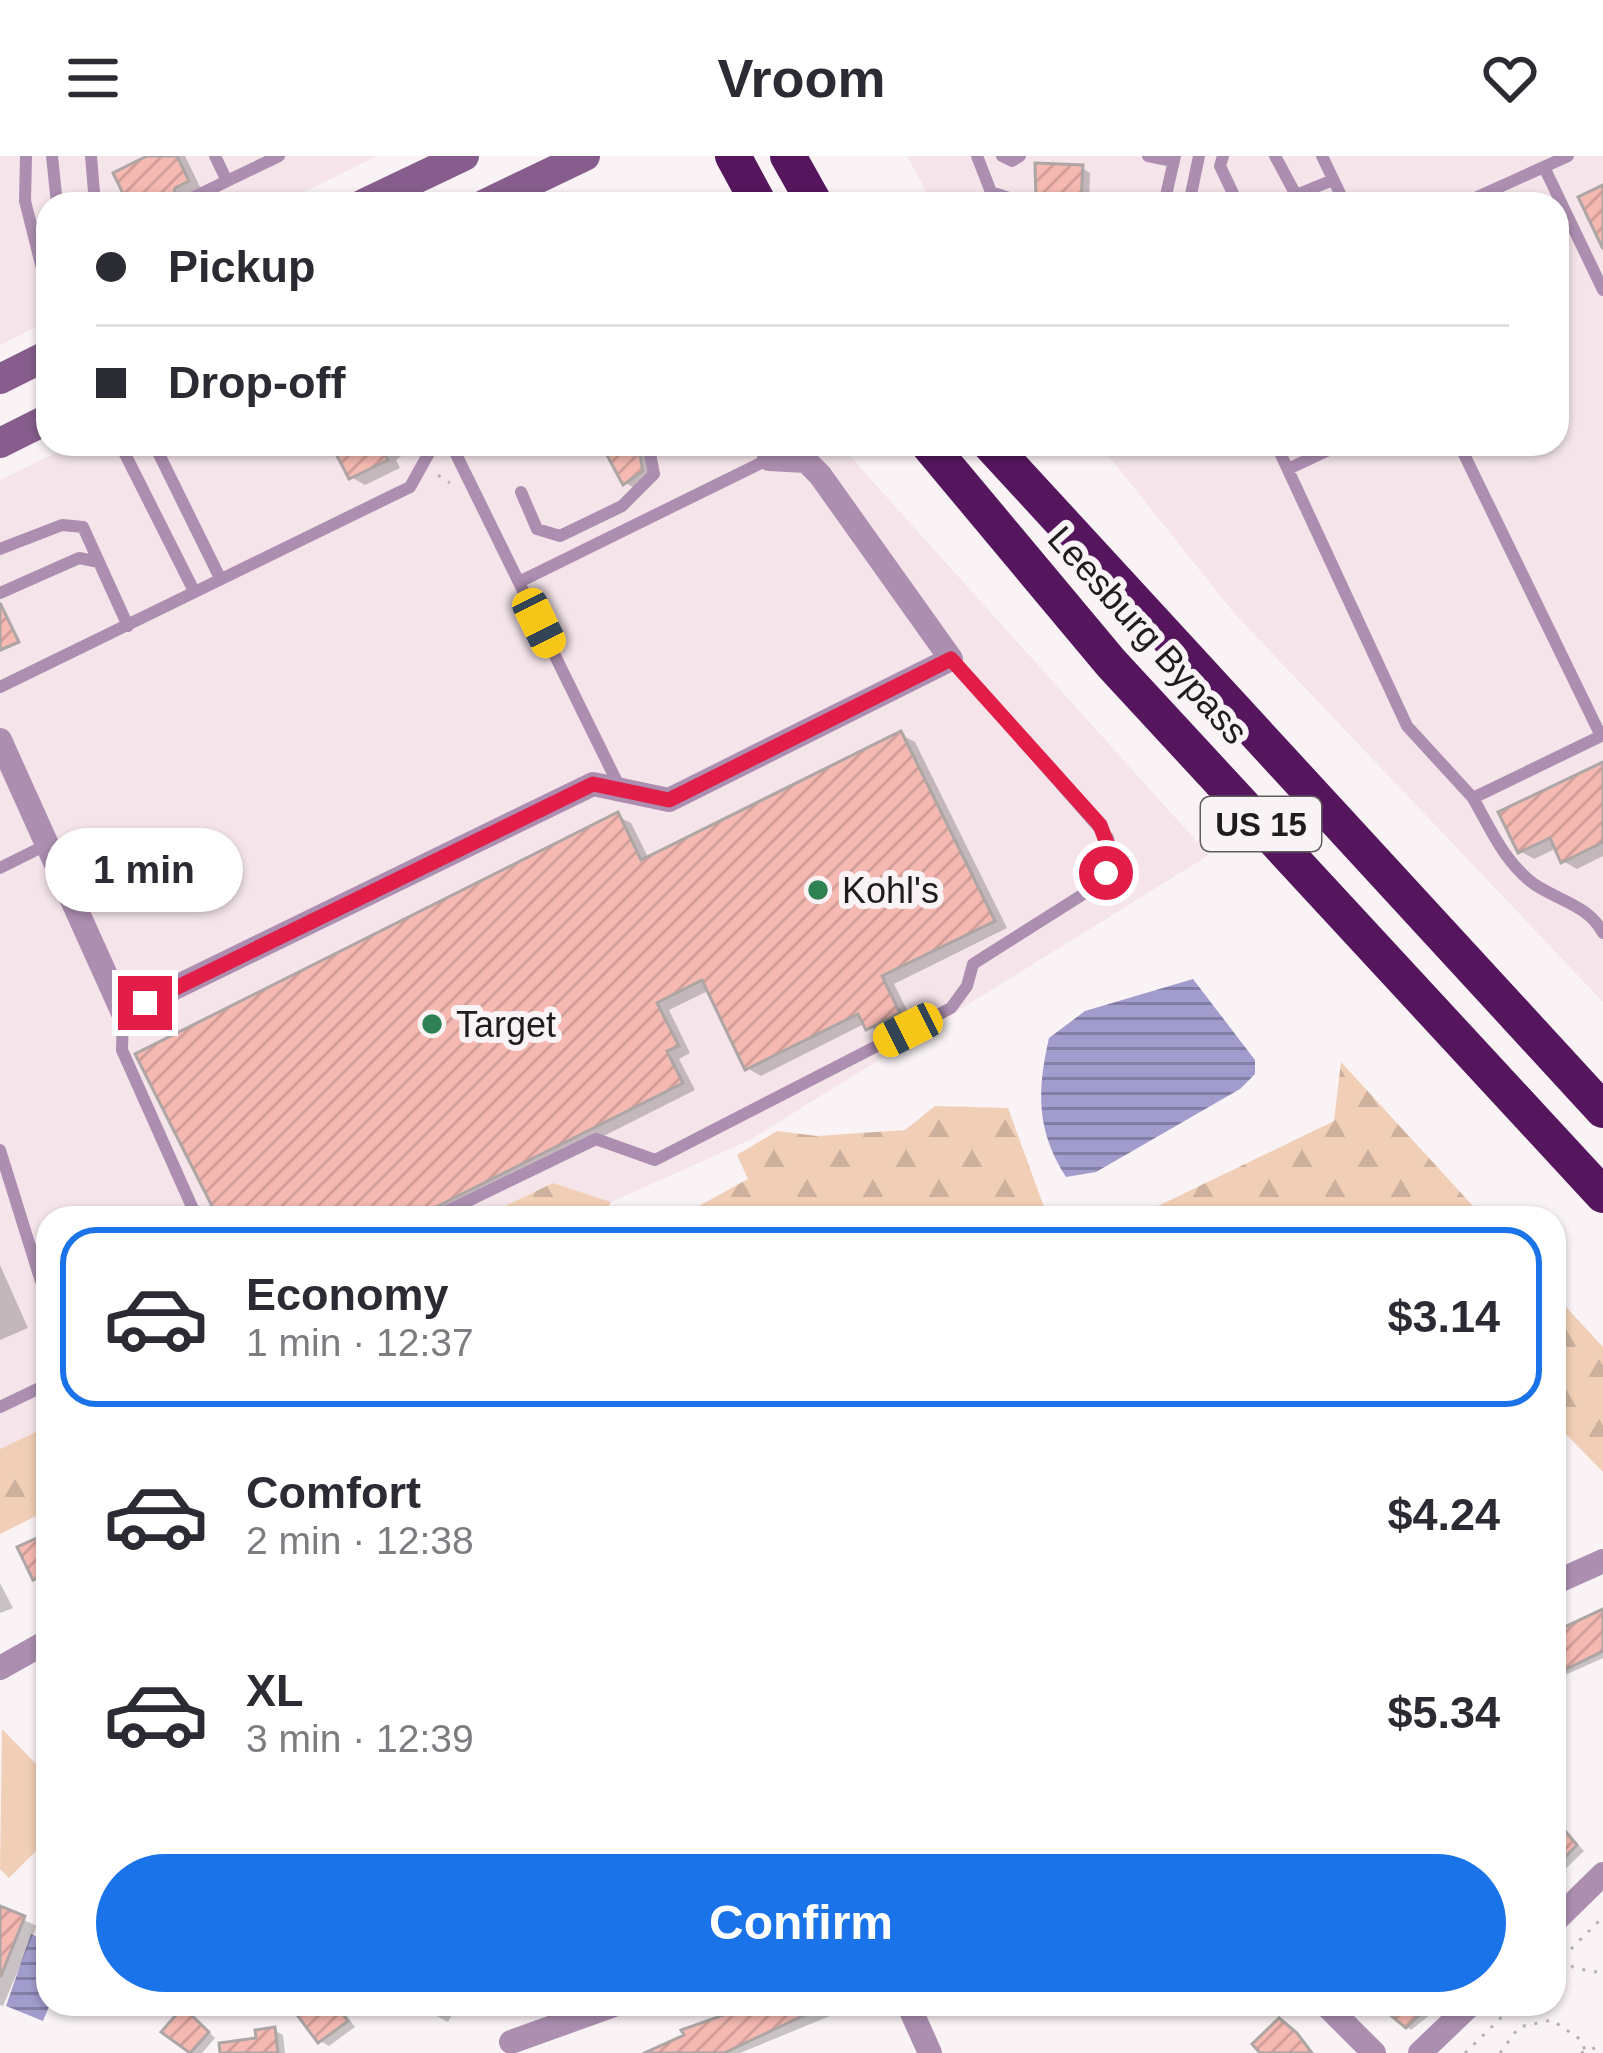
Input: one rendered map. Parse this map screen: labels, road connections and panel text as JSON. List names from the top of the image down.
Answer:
{
  "streets": {
    "highway": ["Leesburg Bypass", "US 15"]
  },
  "places": ["Kohl's", "Target"],
  "page": {
    "header": "Vroom",
    "banner": ["Pickup", "Drop-off"],
    "bubble": "1 min",
    "list": [
      {
        "name": "Economy",
        "note": "1 min · 12:37",
        "value": "$3.14"
      },
      {
        "name": "Comfort",
        "note": "2 min · 12:38",
        "value": "$4.24"
      },
      {
        "name": "XL",
        "note": "3 min · 12:39",
        "value": "$5.34"
      }
    ],
    "buttons": "Confirm"
  }
}
